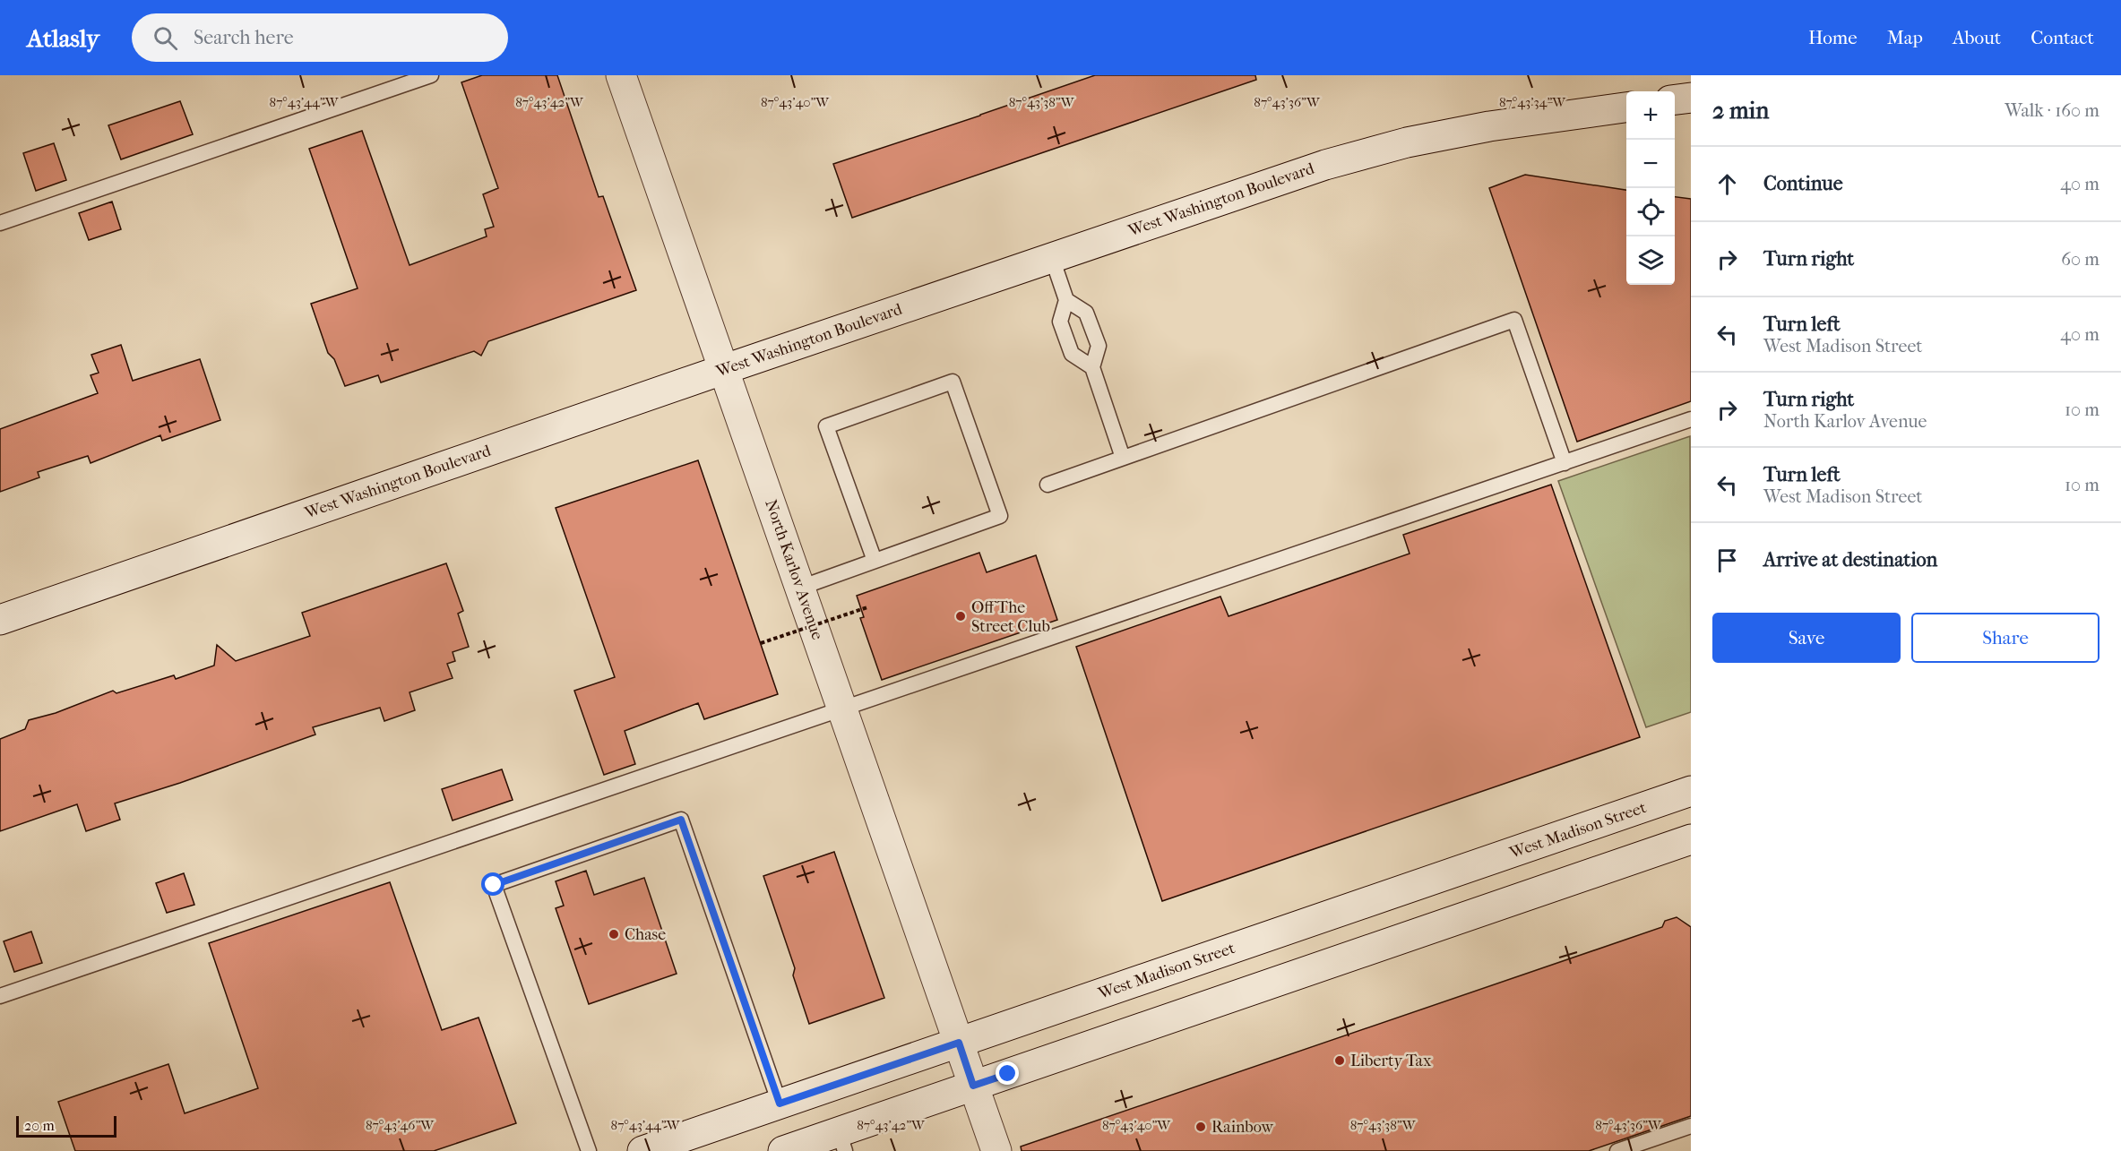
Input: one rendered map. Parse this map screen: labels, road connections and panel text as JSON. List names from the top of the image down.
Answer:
{
  "streets": {
    "street": ["West Washington Boulevard", "North Karlov Avenue", "West Madison Street"]
  },
  "crossings": [
    ["West Washington Boulevard", "North Karlov Avenue"],
    ["North Karlov Avenue", "West Madison Street"]
  ],
  "places": [
    "Off The Street Club",
    "Chase",
    "Liberty Tax",
    "Rainbow"
  ],
  "scale_bar": "20 m",
  "page": {
    "header": "Atlasly",
    "search": "Search here",
    "nav": [
      "Home",
      "Map",
      "About",
      "Contact"
    ],
    "heading": ["2 min", "Walk · 160 m"],
    "map_buttons": ["+", "−"],
    "list": [
      ["Continue", "40 m"],
      ["Turn right", "60 m"],
      ["Turn left", "West Madison Street", "40 m"],
      ["Turn right", "North Karlov Avenue", "10 m"],
      ["Turn left", "West Madison Street", "10 m"],
      "Arrive at destination"
    ],
    "buttons": ["Save", "Share"],
    "scale": "20 m"
  },
  "coordinates": [
    "87°43'44\"W",
    "87°43'42\"W",
    "87°43'40\"W",
    "87°43'38\"W",
    "87°43'36\"W",
    "87°43'34\"W",
    "87°43'46\"W"
  ]
}
